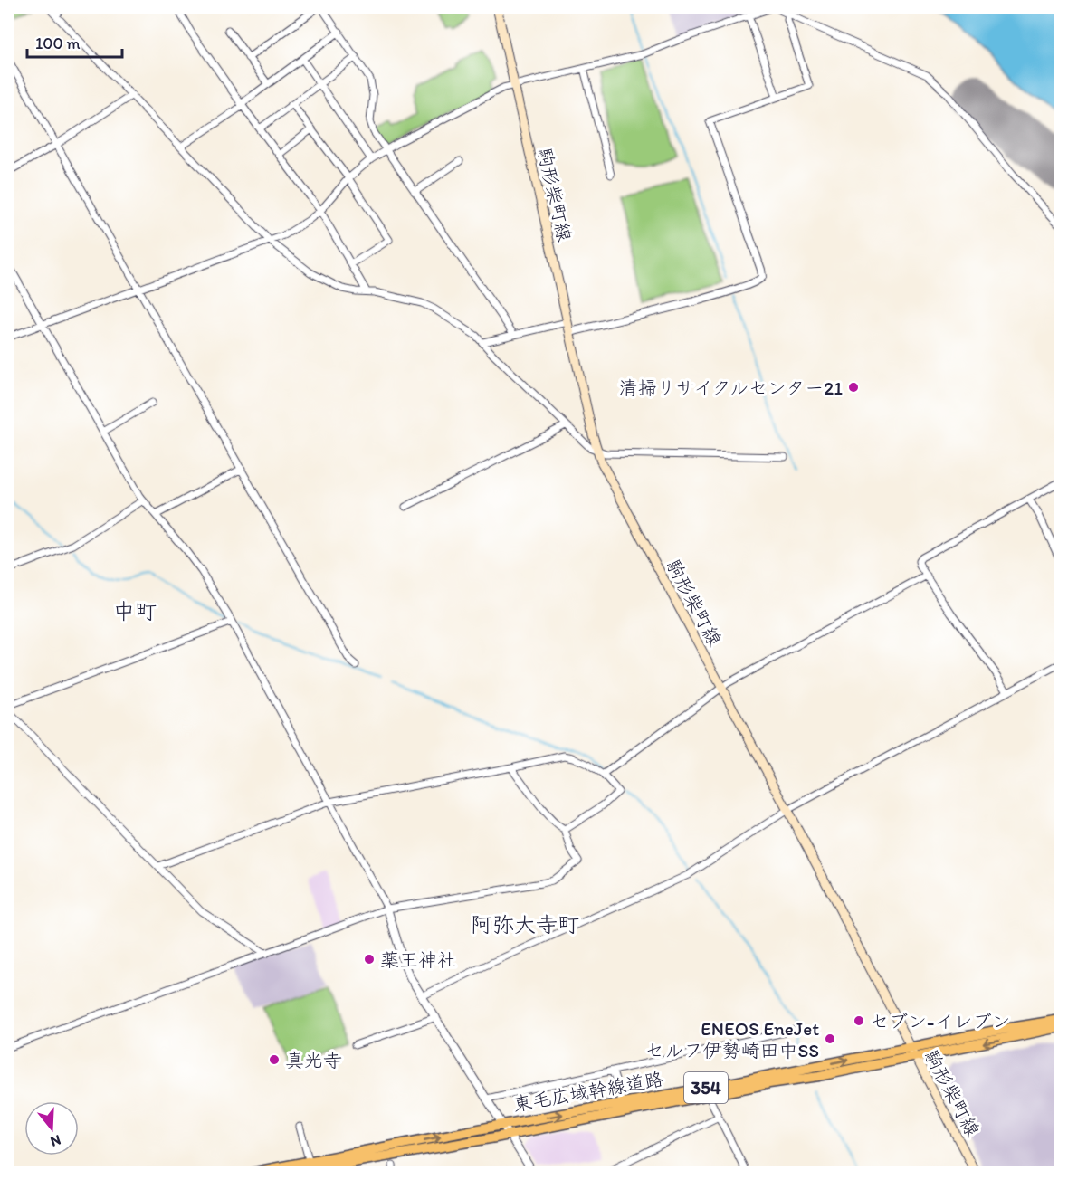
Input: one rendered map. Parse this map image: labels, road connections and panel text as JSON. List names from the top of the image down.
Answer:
{
  "streets": {
    "highway": ["354", "東毛広域幹線道路"],
    "main road": ["駒形柴町線"]
  },
  "crossings": [
    ["駒形柴町線", "東毛広域幹線道路"]
  ],
  "districts": ["中町", "阿弥大寺町"],
  "places": [
    "清掃リサイクルセンター21",
    "薬王神社",
    "セブン-イレブン",
    "ENEOS EneJet セルフ伊勢崎田中SS",
    "真光寺"
  ],
  "scale_bar": "100 m",
  "north": "bottom"
}
